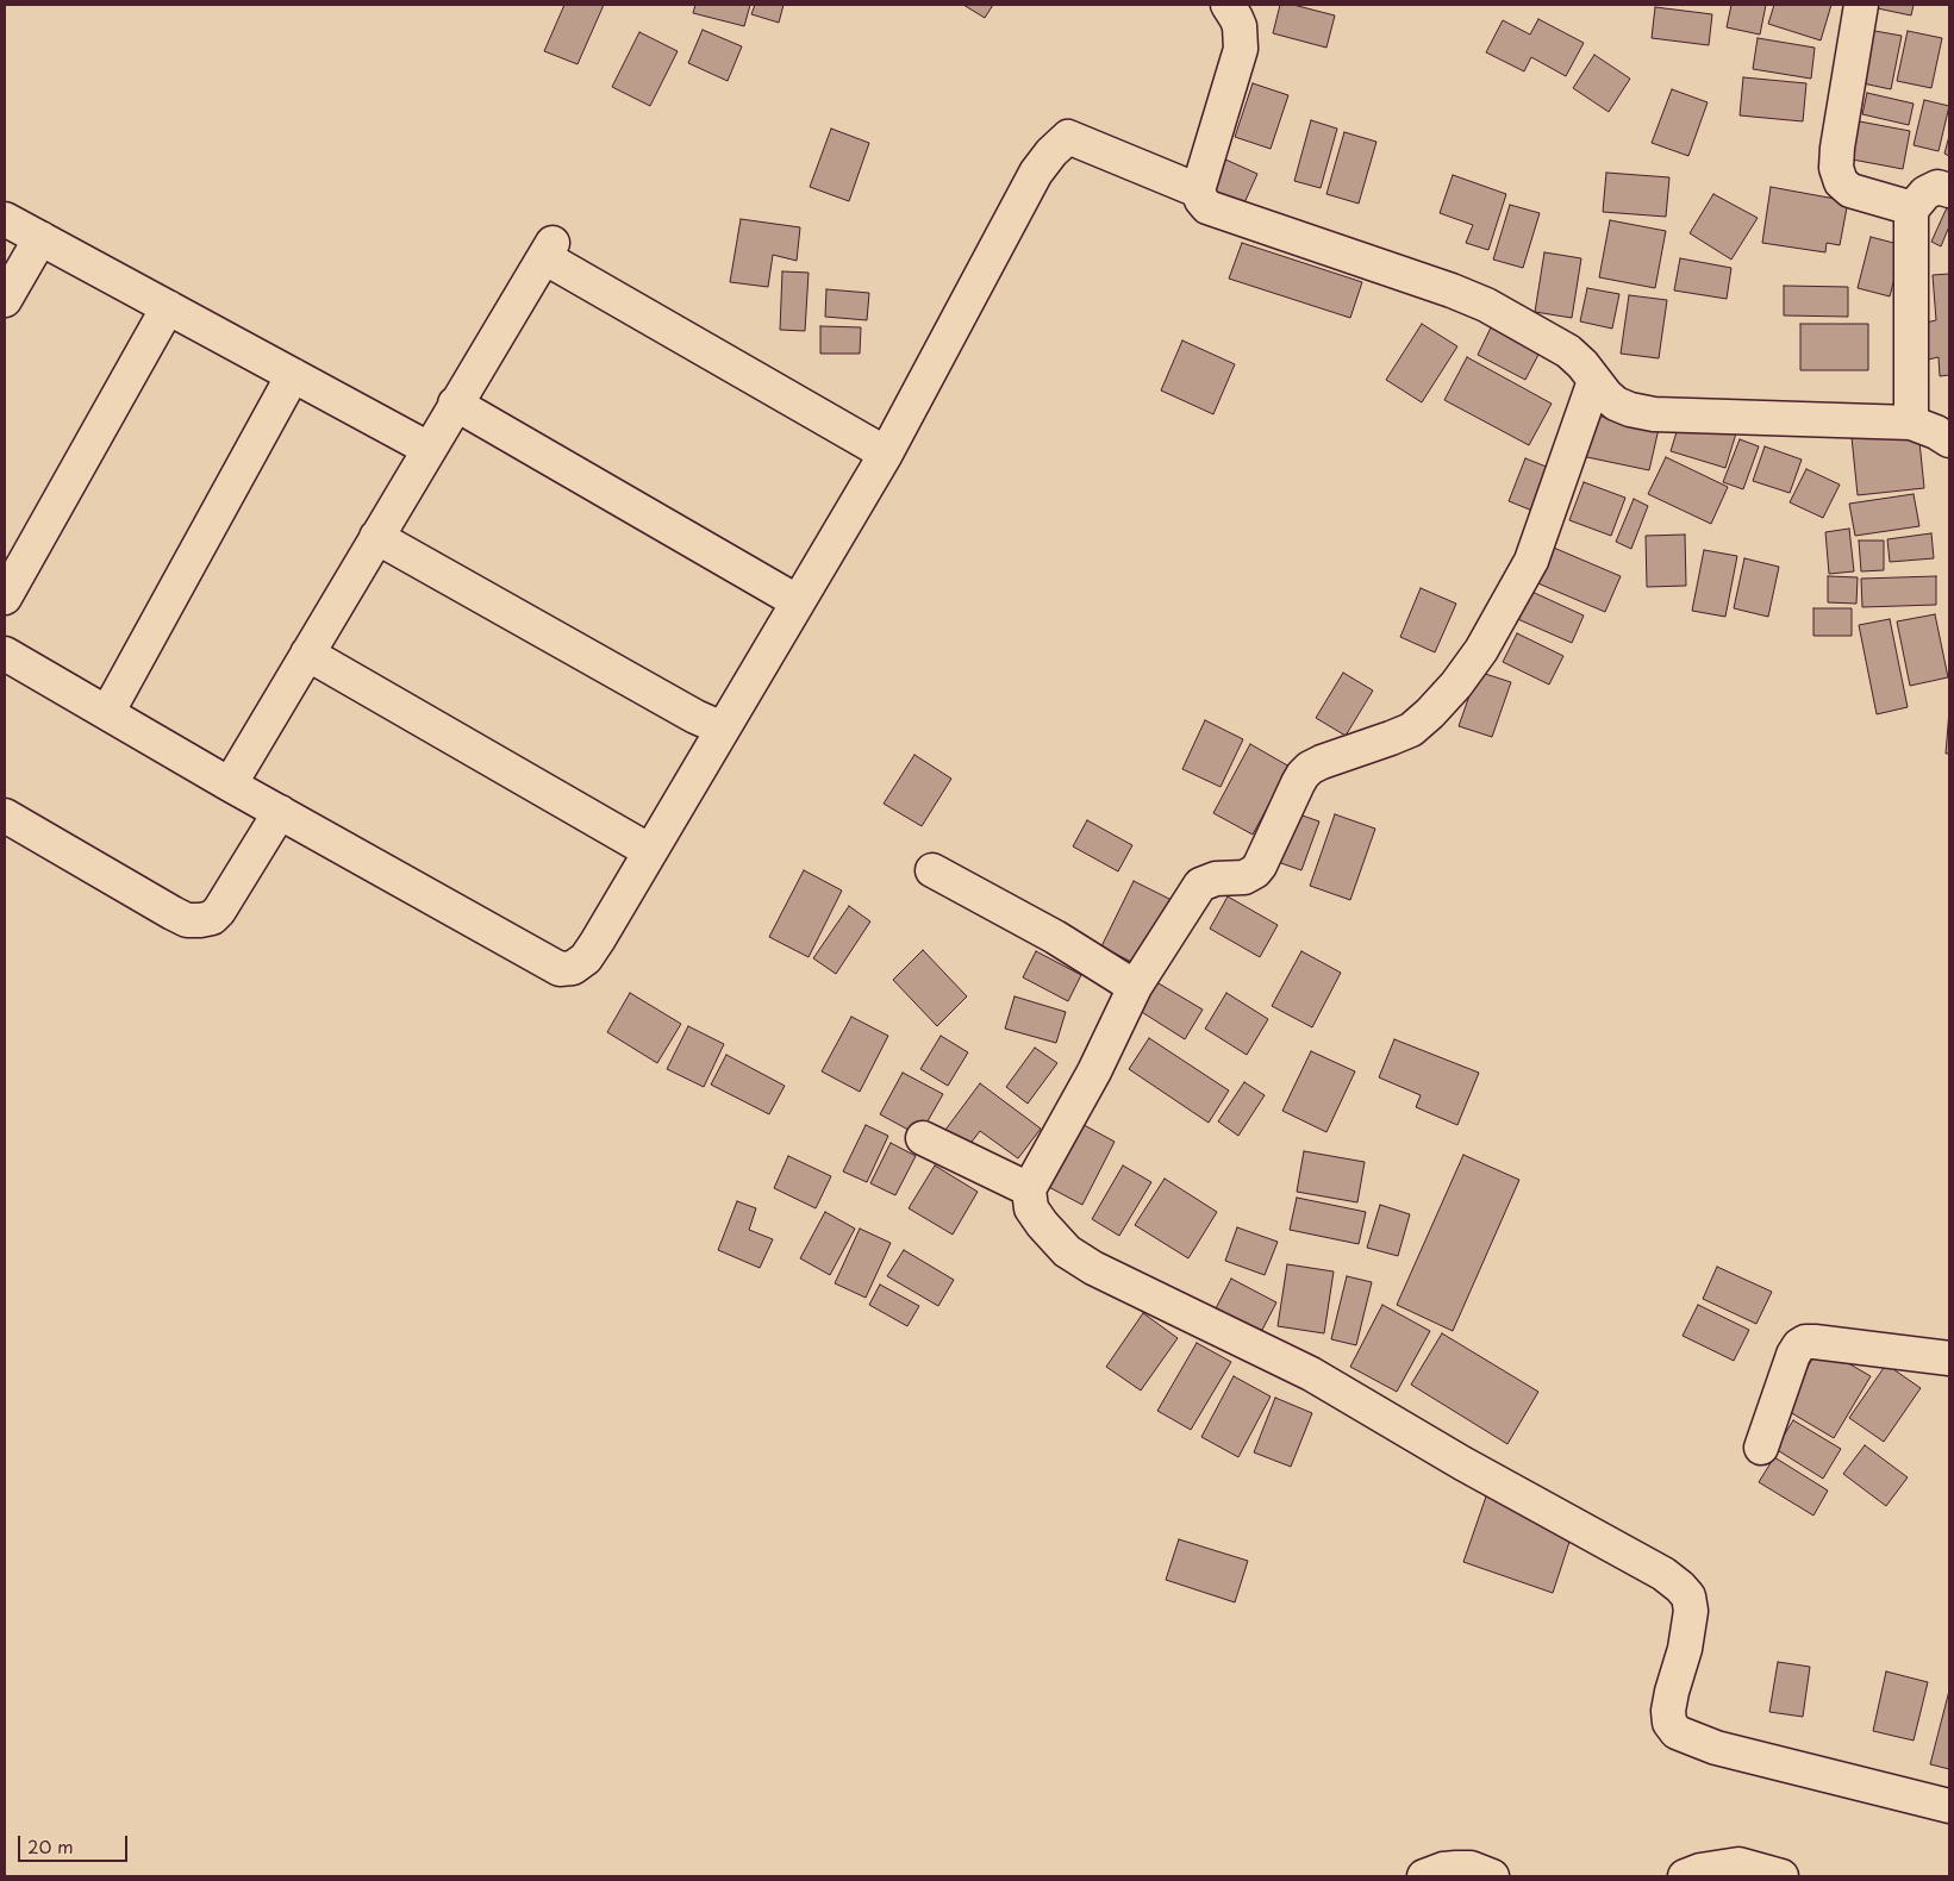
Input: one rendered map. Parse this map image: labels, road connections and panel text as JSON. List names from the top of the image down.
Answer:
{
  "scale_bar": "20 m"
}
